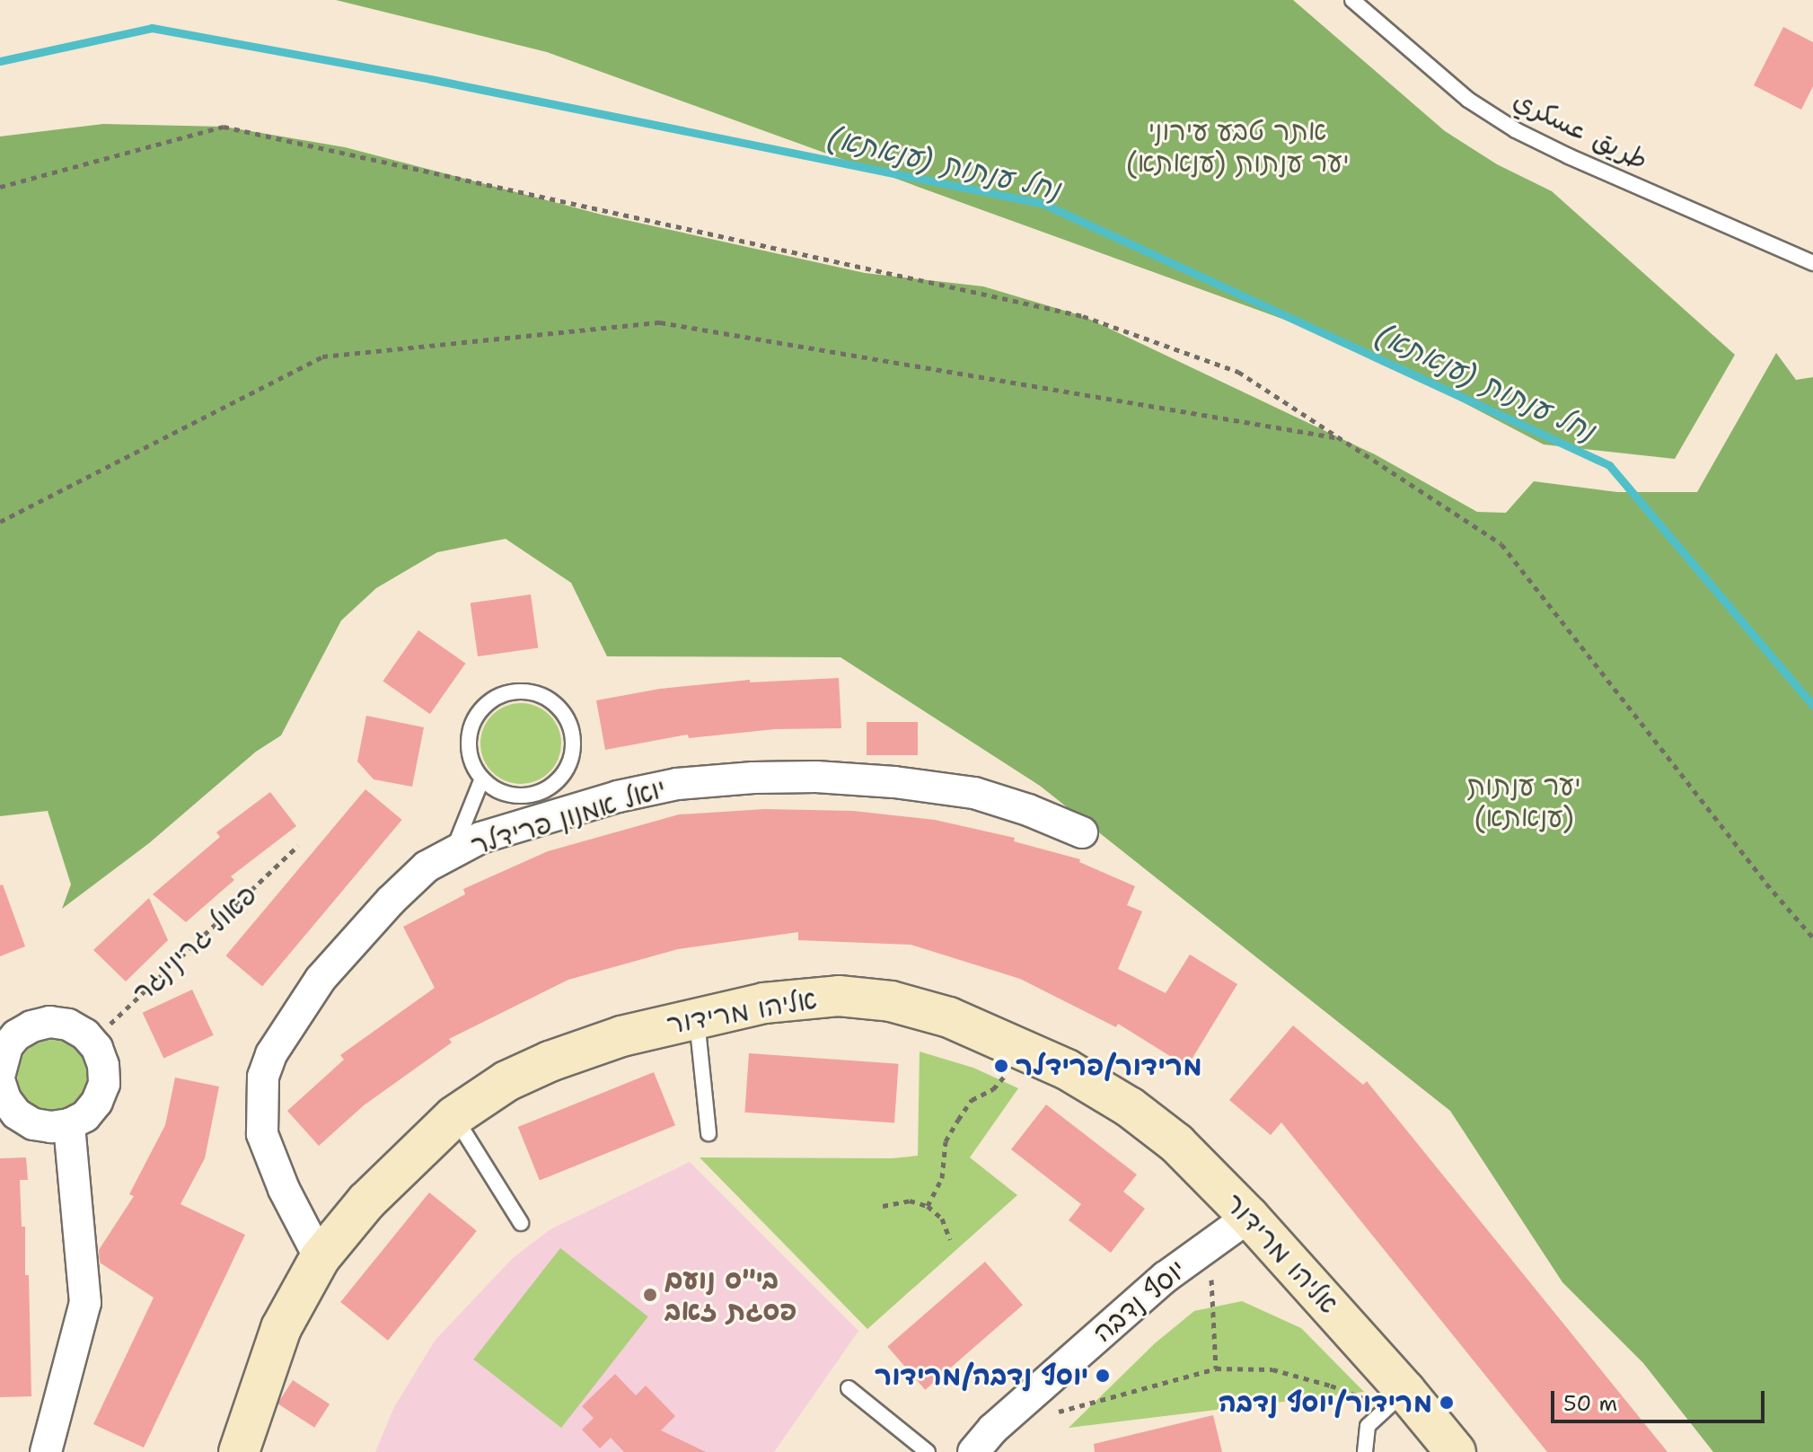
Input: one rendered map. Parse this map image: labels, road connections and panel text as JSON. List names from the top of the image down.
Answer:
{
  "streets": {
    "street": ["יואל אמנון פרידלר", "אליהו מרידור", "יוסף נדבה"],
    "lane": ["طريق عسكري"],
    "path": ["פאול גרינינגר"]
  },
  "crossings": [
    ["יואל אמנון פרידלר", "אליהו מרידור"],
    ["אליהו מרידור", "יוסף נדבה"]
  ],
  "water": ["נחל ענתות (ענאתא)"],
  "parks": ["אתר טבע עירוני יער ענתות (ענאתא)", "יער ענתות (ענאתא)"],
  "places": [
    "מרידור/פרידלר",
    "בי\"ס נועם פסגת זאב",
    "יוסף נדבה/מרידור",
    "מרידור/יוסף נדבה"
  ],
  "scale_bar": "50 m"
}
